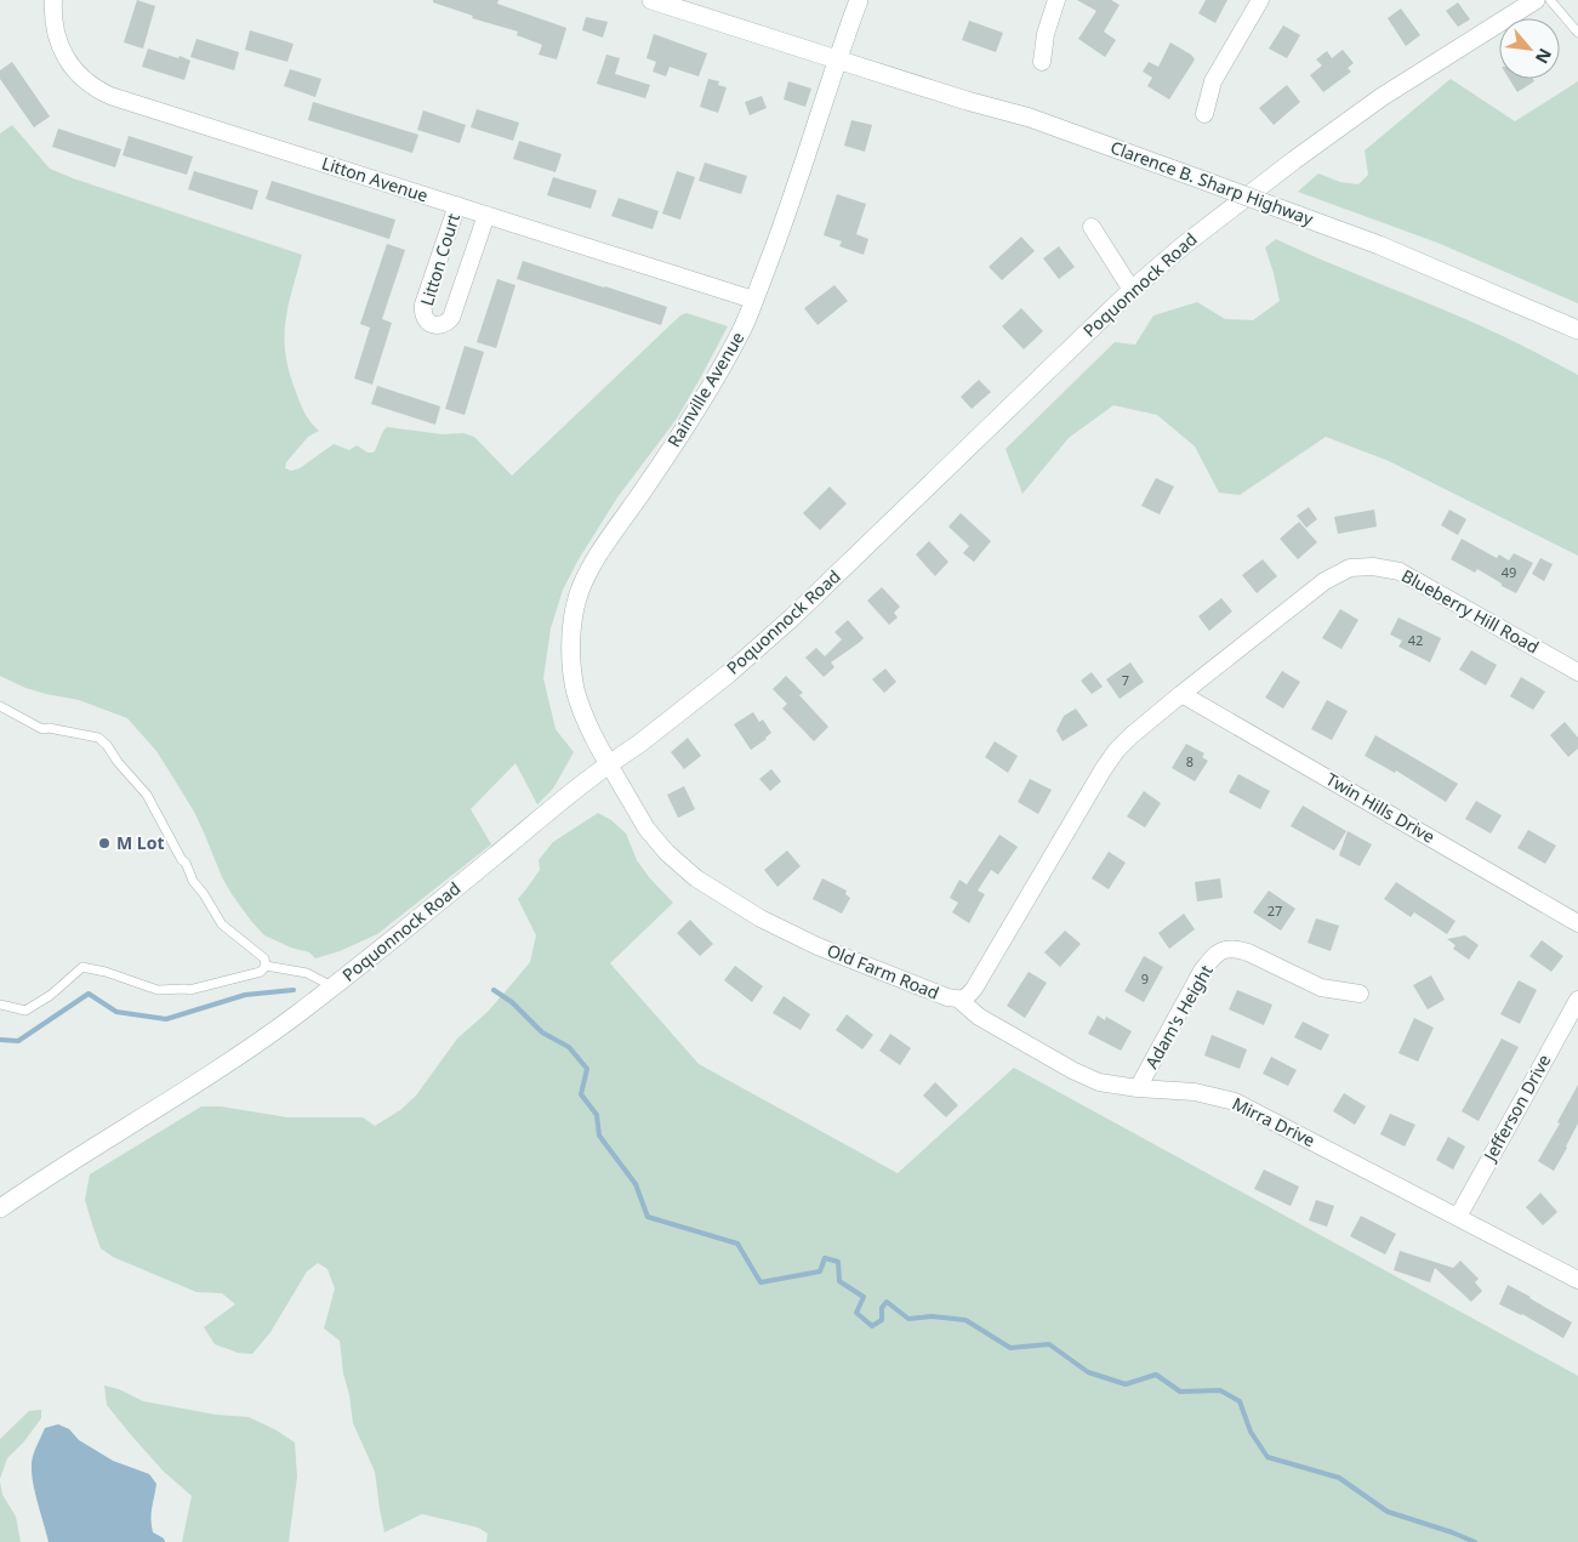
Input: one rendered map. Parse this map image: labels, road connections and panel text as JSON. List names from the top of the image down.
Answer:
{
  "streets": {
    "main road": ["Clarence B. Sharp Highway", "Poquonnock Road", "Rainville Avenue"],
    "street": [
      "Litton Avenue",
      "Litton Court",
      "Blueberry Hill Road",
      "Twin Hills Drive",
      "Old Farm Road",
      "Adam's Height",
      "Jefferson Drive",
      "Mirra Drive"
    ]
  },
  "crossings": [
    ["Litton Avenue", "Litton Court"],
    ["Litton Avenue", "Rainville Avenue"],
    ["Clarence B. Sharp Highway", "Rainville Avenue"],
    ["Poquonnock Road", "Rainville Avenue"],
    ["Poquonnock Road", "Old Farm Road"],
    ["Rainville Avenue", "Old Farm Road"],
    ["Blueberry Hill Road", "Twin Hills Drive"],
    ["Blueberry Hill Road", "Old Farm Road"],
    ["Twin Hills Drive", "Old Farm Road"],
    ["Old Farm Road", "Mirra Drive"],
    ["Adam's Height", "Mirra Drive"],
    ["Jefferson Drive", "Mirra Drive"]
  ],
  "places": ["M Lot"],
  "house_numbers": [
    "49",
    "42",
    "7",
    "8",
    "27",
    "9"
  ],
  "north": "bottom right"
}
